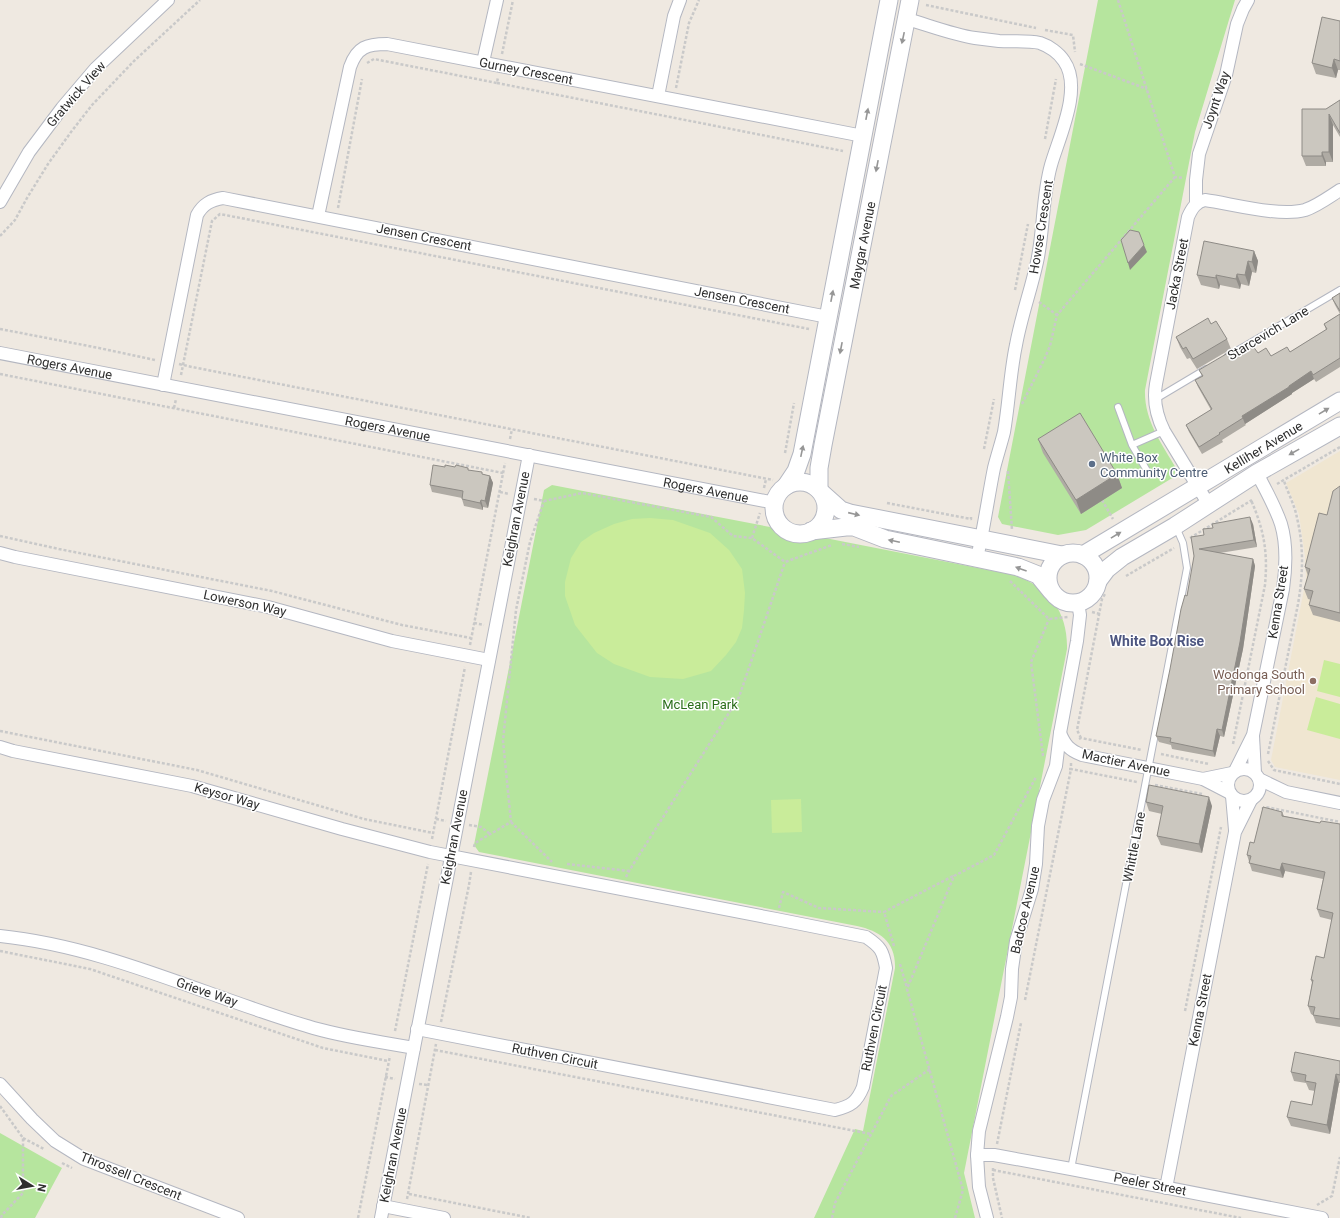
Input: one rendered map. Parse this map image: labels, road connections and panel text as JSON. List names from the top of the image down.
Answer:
{
  "streets": {
    "street": [
      "Gurney Crescent",
      "Gratwick View",
      "Joynt Way",
      "Howse Crescent",
      "Jensen Crescent",
      "Maygar Avenue",
      "Jacka Street",
      "Rogers Avenue",
      "Kelliher Avenue",
      "Keighran Avenue",
      "Kenna Street",
      "Lowerson Way",
      "Mactier Avenue",
      "Keysor Way",
      "Badcoe Avenue",
      "Grieve Way",
      "Ruthven Circuit",
      "Throssell Crescent",
      "Peeler Street"
    ],
    "lane": ["Starcevich Lane", "Whittle Lane"]
  },
  "crossings": [
    ["Gurney Crescent", "Jensen Crescent"],
    ["Gurney Crescent", "Maygar Avenue"],
    ["Joynt Way", "Jacka Street"],
    ["Jensen Crescent", "Maygar Avenue"],
    ["Jensen Crescent", "Rogers Avenue"],
    ["Maygar Avenue", "Rogers Avenue"],
    ["Jacka Street", "Kelliher Avenue"],
    ["Rogers Avenue", "Keighran Avenue"],
    ["Kelliher Avenue", "Kenna Street"],
    ["Kelliher Avenue", "Whittle Lane"],
    ["Kelliher Avenue", "Badcoe Avenue"],
    ["Keighran Avenue", "Lowerson Way"],
    ["Keighran Avenue", "Keysor Way"],
    ["Keighran Avenue", "Grieve Way"],
    ["Keighran Avenue", "Ruthven Circuit"],
    ["Kenna Street", "Mactier Avenue"],
    ["Kenna Street", "Peeler Street"],
    ["Mactier Avenue", "Whittle Lane"],
    ["Mactier Avenue", "Badcoe Avenue"],
    ["Keysor Way", "Ruthven Circuit"],
    ["Whittle Lane", "Peeler Street"],
    ["Badcoe Avenue", "Peeler Street"]
  ],
  "districts": ["White Box Rise"],
  "parks": ["McLean Park"],
  "places": ["White Box Community Centre", "Wodonga South Primary School"],
  "north": "right"
}
